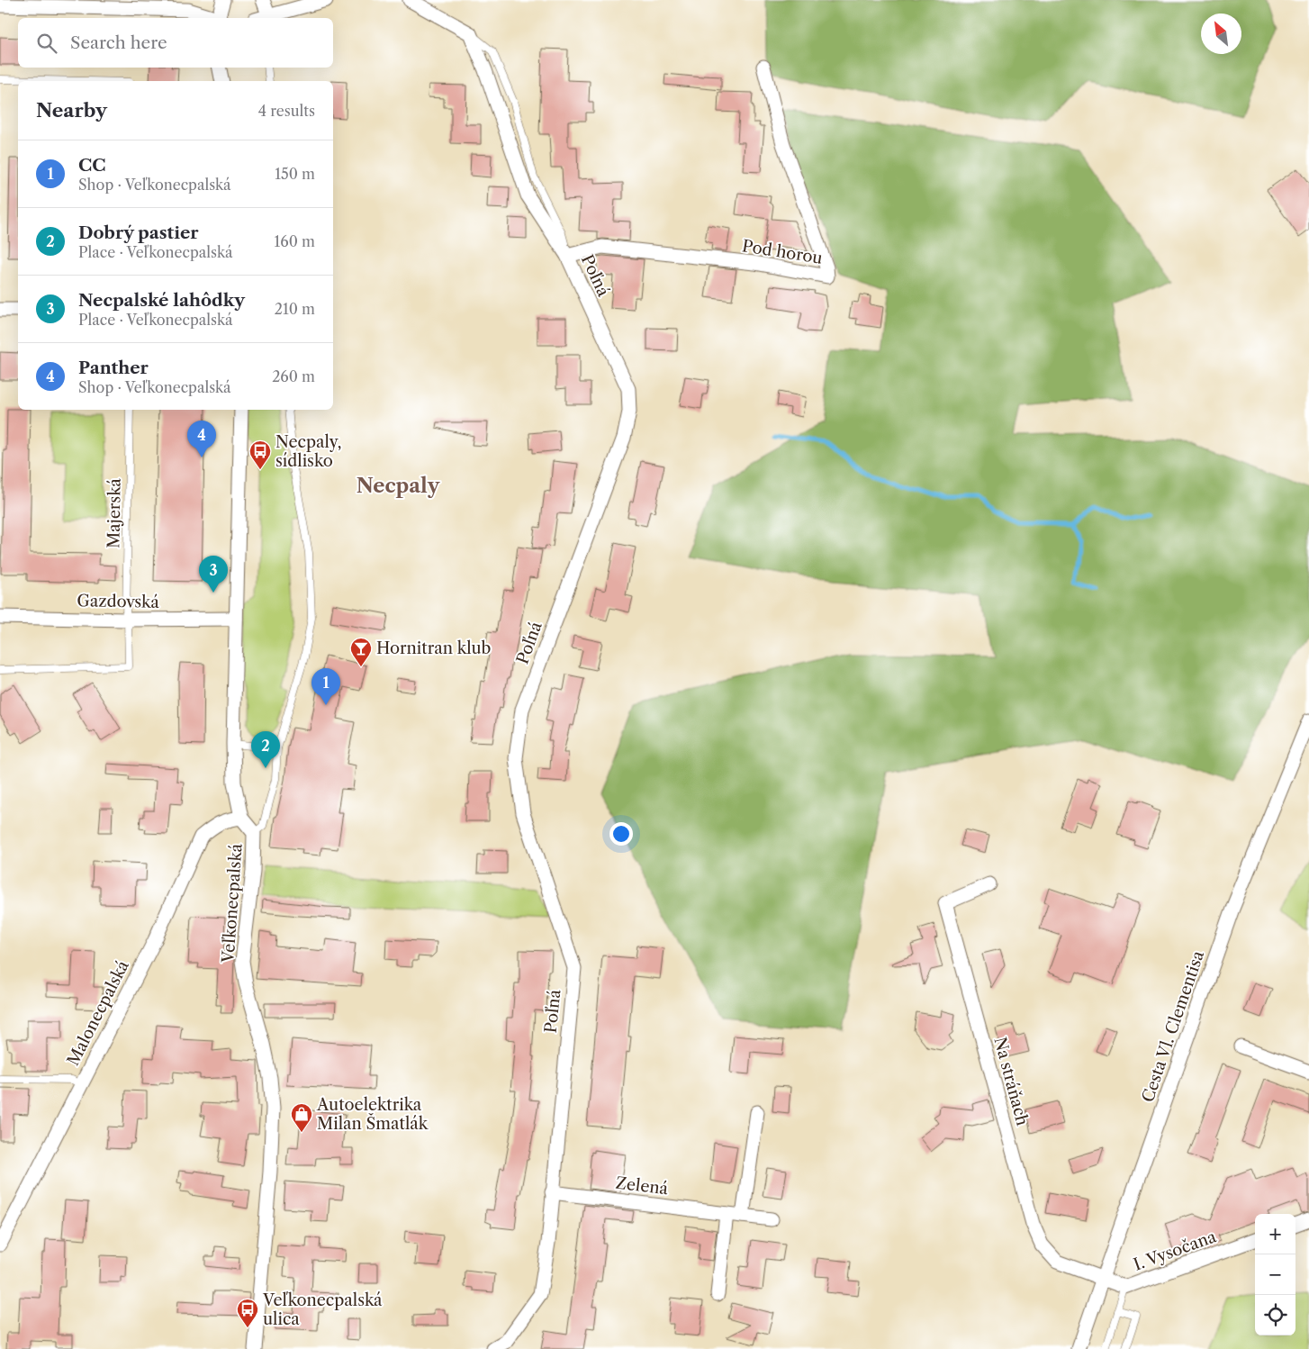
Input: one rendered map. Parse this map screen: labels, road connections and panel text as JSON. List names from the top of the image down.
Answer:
{
  "streets": {
    "street": [
      "Pod horou",
      "Poľná",
      "Gazdovská",
      "Veľkonecpalská",
      "Malonecpalská",
      "Cesta Vl. Clementisa",
      "Na stráňach",
      "Zelená",
      "I. Vysočana"
    ],
    "lane": ["Majerská"]
  },
  "crossings": [
    ["Pod horou", "Poľná"],
    ["Poľná", "Zelená"],
    ["Majerská", "Gazdovská"],
    ["Gazdovská", "Veľkonecpalská"],
    ["Veľkonecpalská", "Malonecpalská"],
    ["Cesta Vl. Clementisa", "Na stráňach"],
    ["Cesta Vl. Clementisa", "I. Vysočana"],
    ["Na stráňach", "I. Vysočana"]
  ],
  "districts": ["Necpaly"],
  "places": {
    "bus stop": ["Necpaly, sídlisko", "Veľkonecpalská ulica"],
    "bar": ["Hornitran klub"],
    "shop": ["Autoelektrika Milan Šmatlák"]
  },
  "north": "top left",
  "page": {
    "search": "Search here",
    "heading": ["Nearby", "4 results"],
    "list": [
      {
        "mark": "1",
        "name": "CC",
        "note": "Shop · Veľkonecpalská",
        "value": "150 m"
      },
      {
        "mark": "2",
        "name": "Dobrý pastier",
        "note": "Place · Veľkonecpalská",
        "value": "160 m"
      },
      {
        "mark": "3",
        "name": "Necpalské lahôdky",
        "note": "Place · Veľkonecpalská",
        "value": "210 m"
      },
      {
        "mark": "4",
        "name": "Panther",
        "note": "Shop · Veľkonecpalská",
        "value": "260 m"
      }
    ],
    "pins": [
      "4",
      "3",
      "1",
      "2"
    ],
    "map_buttons": ["+", "−"]
  }
}
